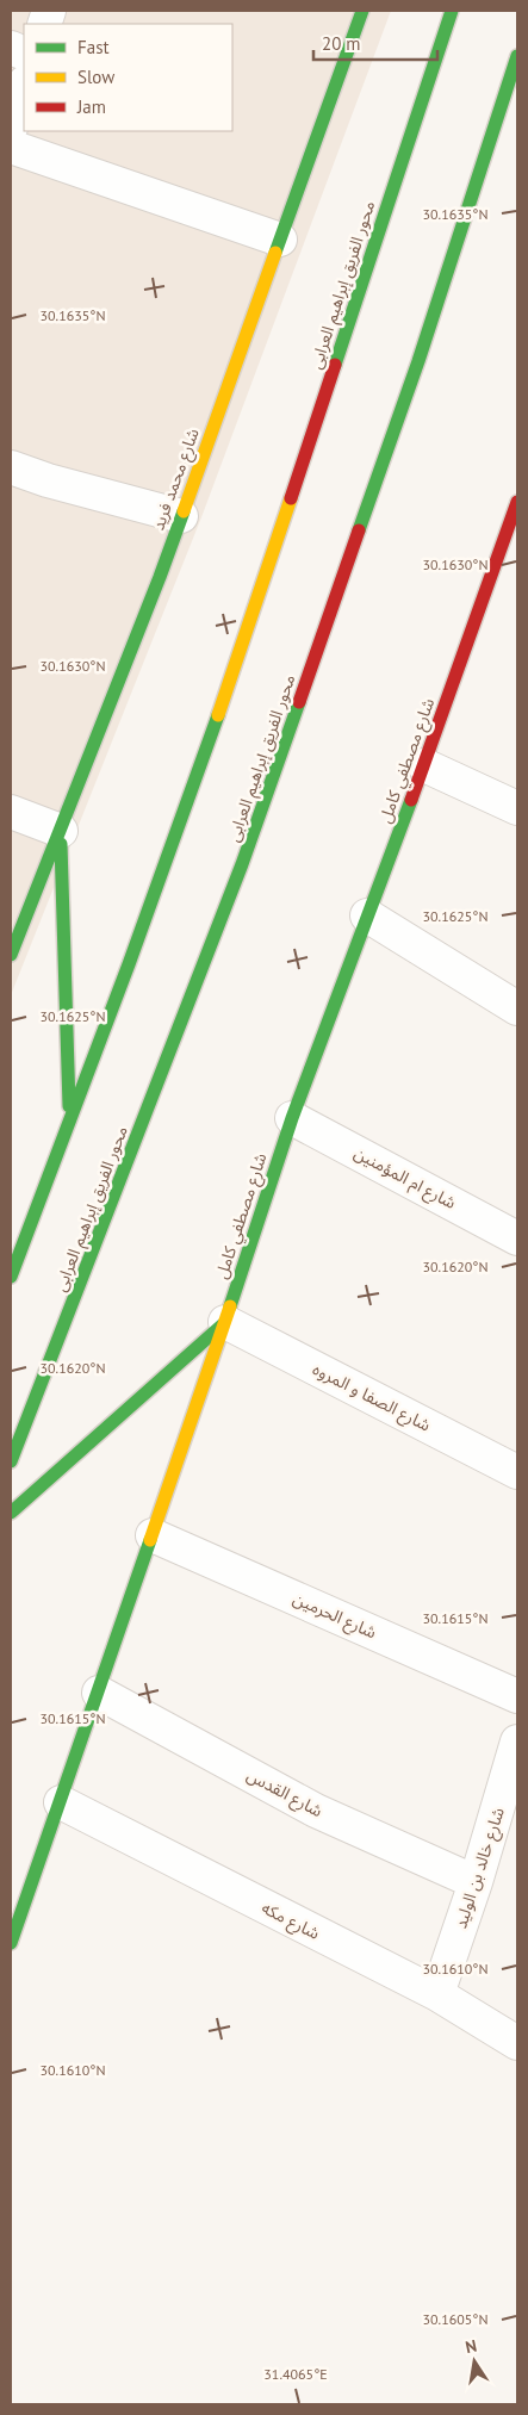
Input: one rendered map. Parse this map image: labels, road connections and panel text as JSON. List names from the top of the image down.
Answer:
{
  "streets": {
    "main road": ["محور الفريق إبراهيم العرابى", "شارع محمد فريد", "شارع مصطفي كامل"],
    "street": [
      "شارع ام المؤمنين",
      "شارع الصفا و المروه",
      "شارع الحرمين",
      "شارع القدس",
      "شارع خالد بن الوليد",
      "شارع مكه"
    ]
  },
  "crossings": [
    ["شارع مصطفي كامل", "شارع ام المؤمنين"],
    ["شارع مصطفي كامل", "شارع الصفا و المروه"],
    ["شارع مصطفي كامل", "شارع الحرمين"],
    ["شارع مصطفي كامل", "شارع القدس"],
    ["شارع مصطفي كامل", "شارع مكه"],
    ["شارع القدس", "شارع خالد بن الوليد"],
    ["شارع خالد بن الوليد", "شارع مكه"]
  ],
  "legend": ["Fast", "Slow", "Jam"],
  "scale_bar": "20 m",
  "north": "top",
  "coordinates": [
    "30.1635°N",
    "30.1630°N",
    "30.1625°N",
    "30.1620°N",
    "30.1615°N",
    "30.1610°N",
    "30.1605°N",
    "31.4065°E"
  ]
}
